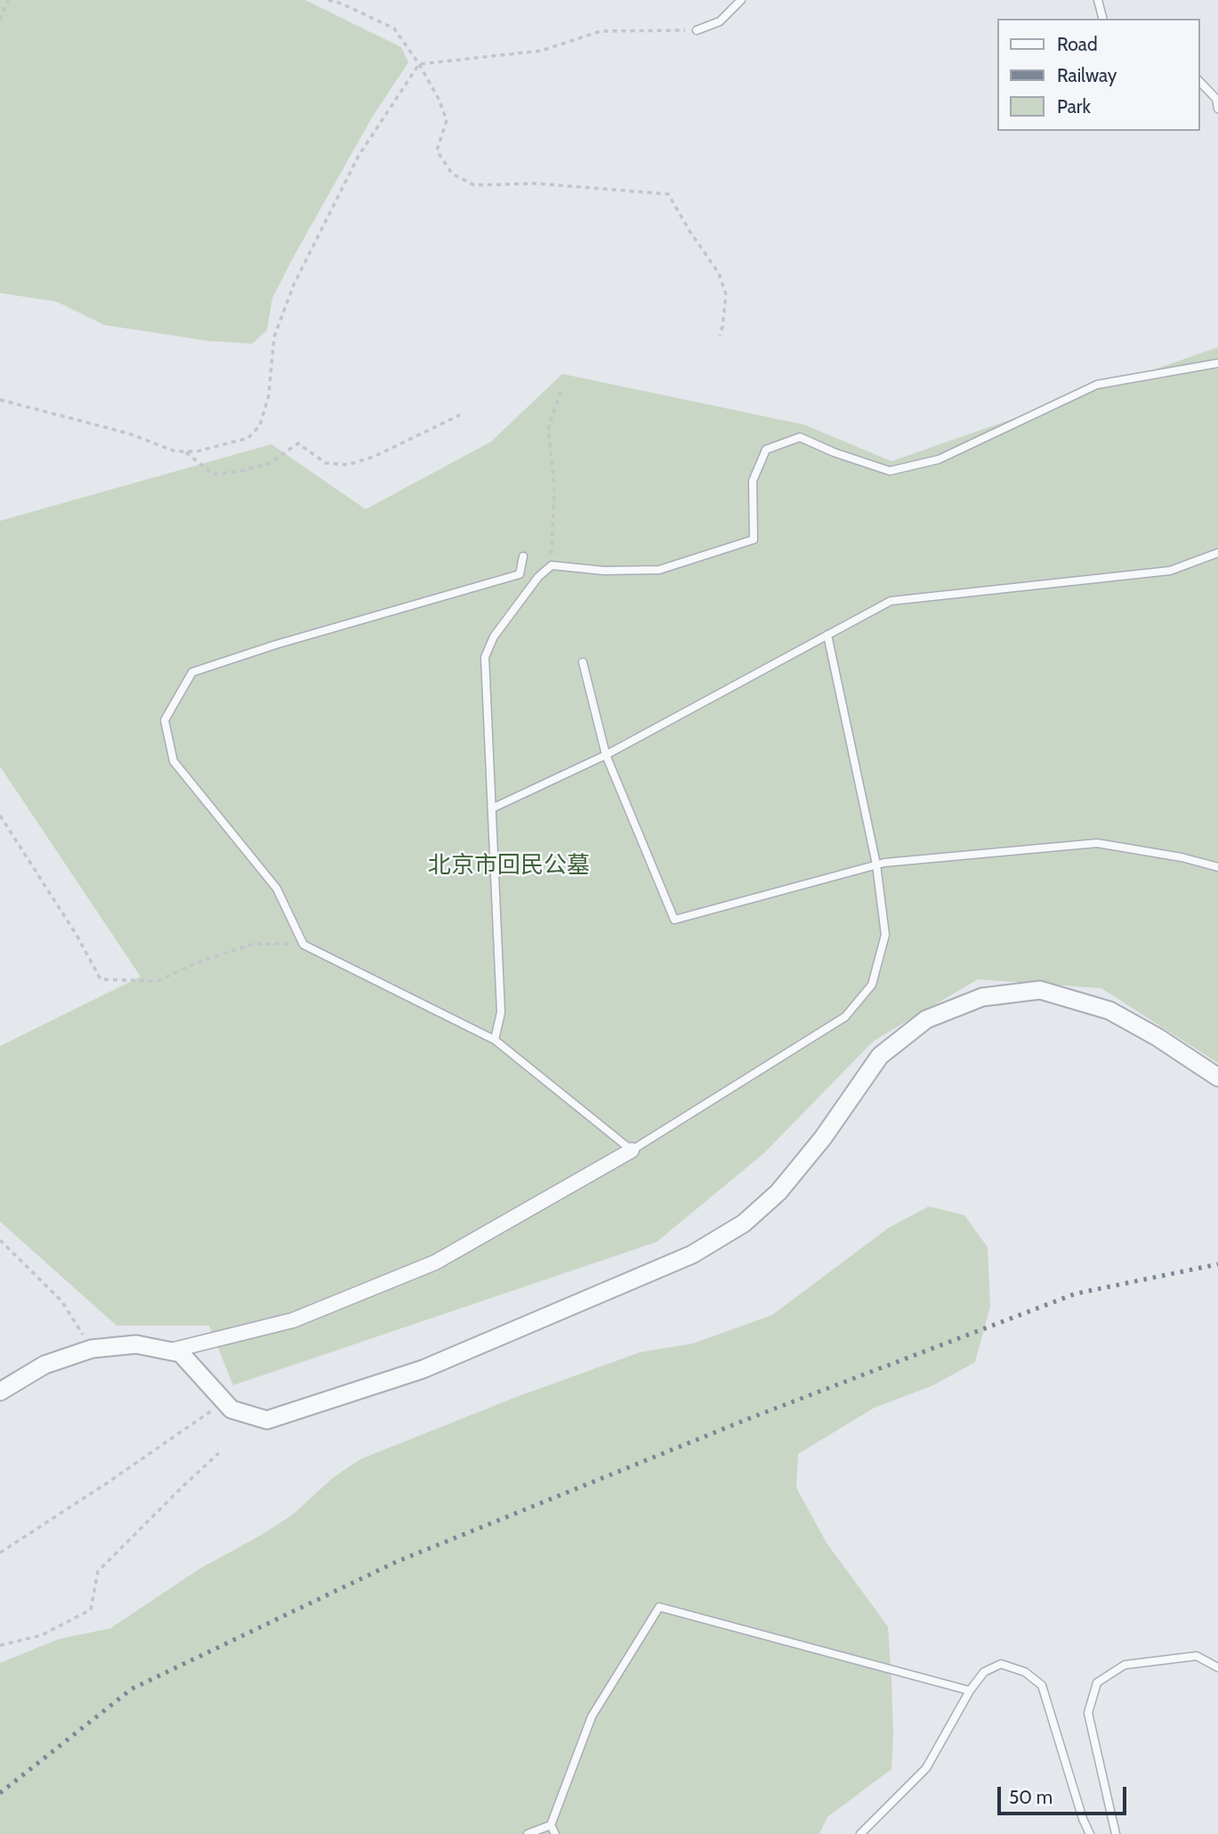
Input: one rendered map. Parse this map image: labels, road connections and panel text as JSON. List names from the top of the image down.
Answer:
{
  "parks": ["北京市回民公墓"],
  "legend": ["Road", "Railway", "Park"],
  "scale_bar": "50 m"
}
